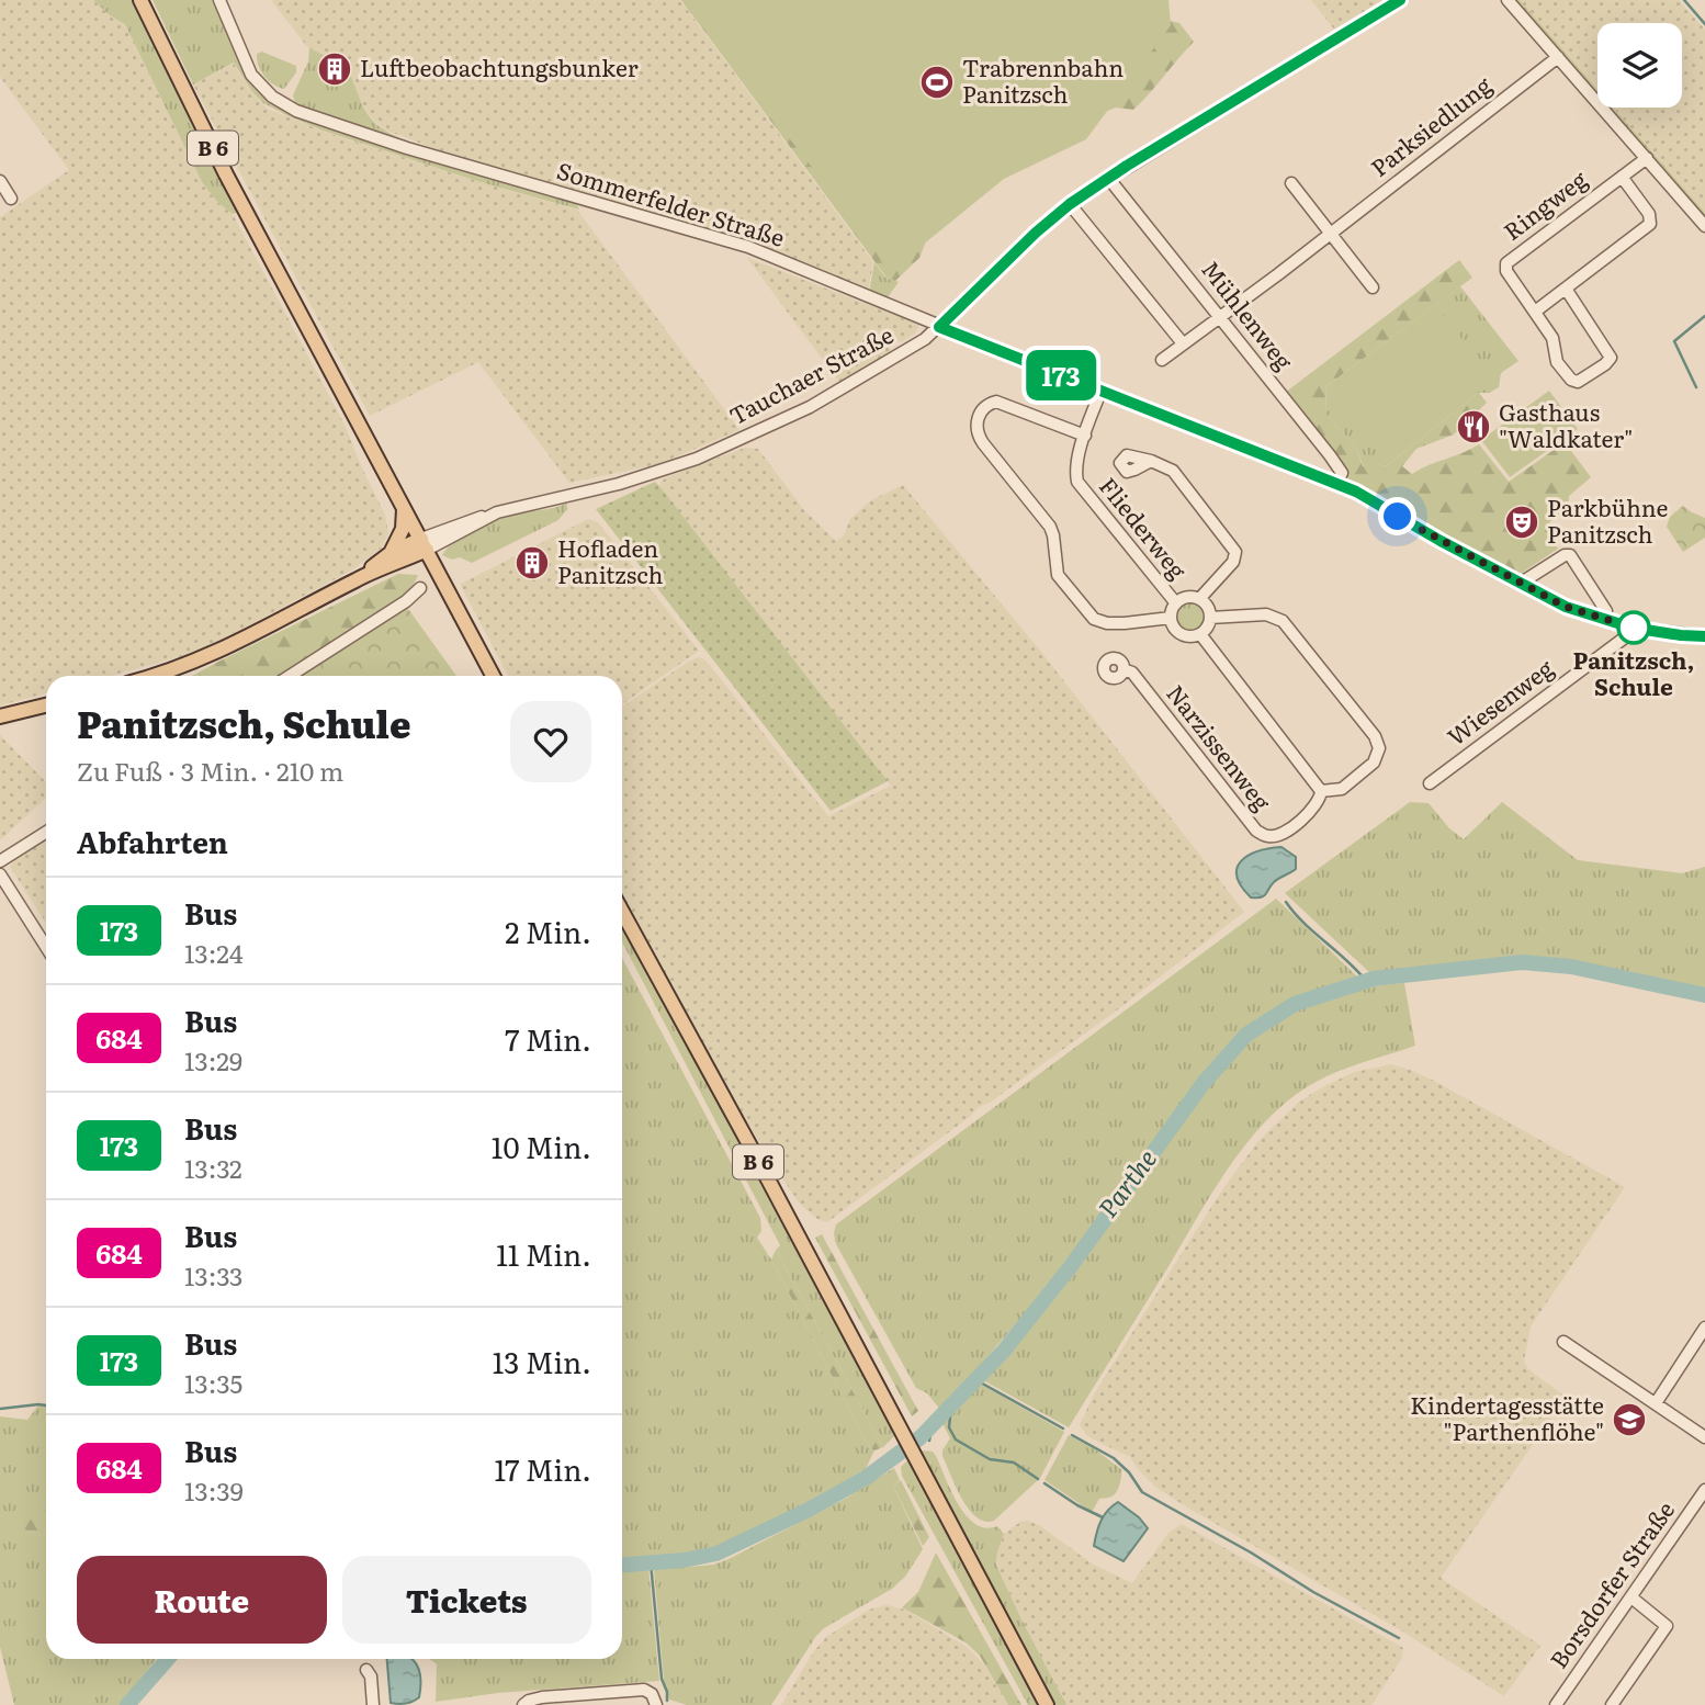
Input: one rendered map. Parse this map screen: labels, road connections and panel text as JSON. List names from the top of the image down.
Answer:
{
  "streets": {
    "main road": ["B 6"],
    "street": [
      "Parksiedlung",
      "Sommerfelder Straße",
      "Ringweg",
      "Mühlenweg",
      "Tauchaer Straße",
      "Fliederweg",
      "Wiesenweg",
      "Narzissenweg",
      "Borsdorfer Straße"
    ]
  },
  "crossings": [
    ["Parksiedlung", "Mühlenweg"],
    ["B 6", "Tauchaer Straße"],
    ["Sommerfelder Straße", "Mühlenweg"],
    ["Sommerfelder Straße", "Tauchaer Straße"],
    ["Sommerfelder Straße", "Fliederweg"],
    ["Sommerfelder Straße", "Wiesenweg"],
    ["Mühlenweg", "Tauchaer Straße"],
    ["Fliederweg", "Narzissenweg"]
  ],
  "water": ["Parthe"],
  "places": {
    "building": ["Luftbeobachtungsbunker", "Hofladen Panitzsch"],
    "sports": ["Trabrennbahn Panitzsch"],
    "restaurant": ["Gasthaus \"Waldkater\""],
    "theatre": ["Parkbühne Panitzsch"],
    "other": ["Panitzsch, Schule"],
    "school or university": ["Kindertagesstätte \"Parthenflöhe\""]
  },
  "lines": ["bus line 173"],
  "page": {
    "on_map": "173",
    "heading": [
      ["Panitzsch, Schule", "Zu Fuß · 3 Min. · 210 m"],
      "Abfahrten"
    ],
    "list": [
      {
        "mark": "173",
        "name": "Bus",
        "note": "13:24",
        "value": "2 Min."
      },
      {
        "mark": "684",
        "name": "Bus",
        "note": "13:29",
        "value": "7 Min."
      },
      {
        "mark": "173",
        "name": "Bus",
        "note": "13:32",
        "value": "10 Min."
      },
      {
        "mark": "684",
        "name": "Bus",
        "note": "13:33",
        "value": "11 Min."
      },
      {
        "mark": "173",
        "name": "Bus",
        "note": "13:35",
        "value": "13 Min."
      },
      {
        "mark": "684",
        "name": "Bus",
        "note": "13:39",
        "value": "17 Min."
      }
    ],
    "buttons": ["Route", "Tickets"]
  }
}
